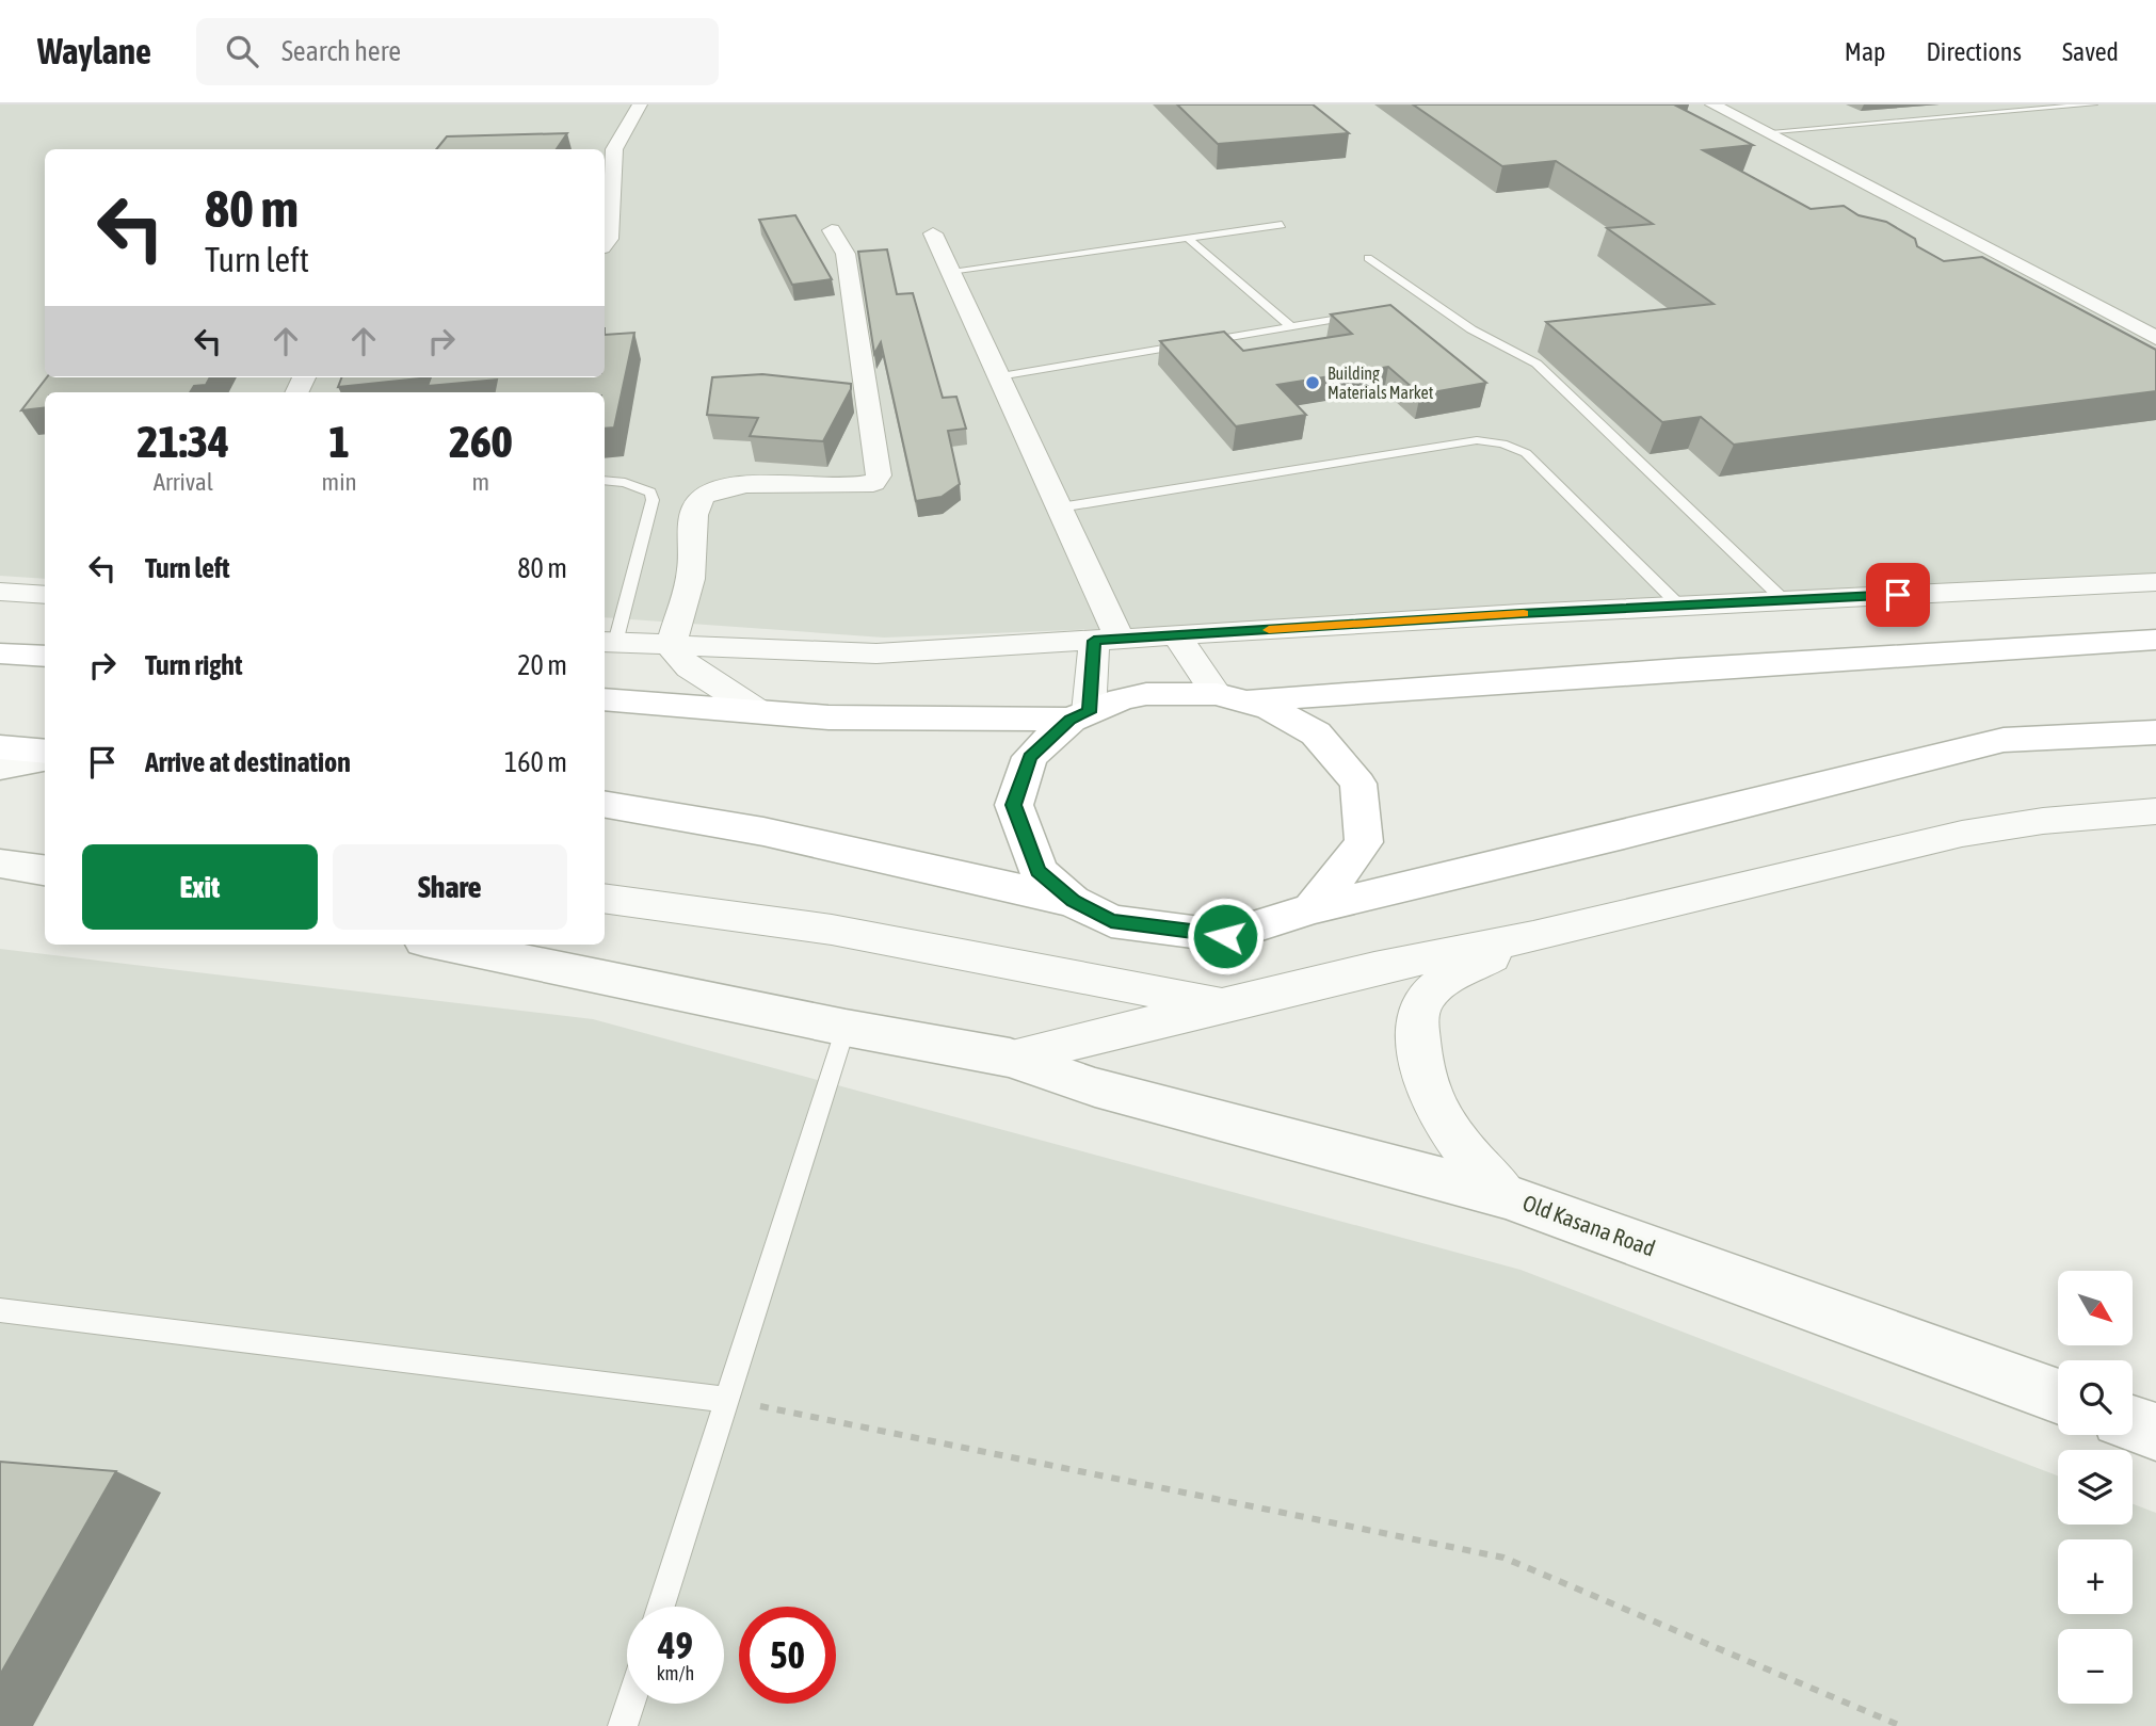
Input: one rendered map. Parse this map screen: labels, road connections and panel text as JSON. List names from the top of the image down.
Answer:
{
  "streets": {
    "street": ["Old Kasana Road"]
  },
  "places": ["Building Materials Market"],
  "north": "bottom right",
  "page": {
    "header": "Waylane",
    "search": "Search here",
    "nav": ["Map", "Directions", "Saved"],
    "turn": ["80 m", "Turn left"],
    "eta": [
      "21:34",
      "Arrival",
      "1",
      "min",
      "260",
      "m"
    ],
    "list": [
      {
        "name": "Turn left",
        "value": "80 m"
      },
      {
        "name": "Turn right",
        "value": "20 m"
      },
      {
        "name": "Arrive at destination",
        "value": "160 m"
      }
    ],
    "buttons": ["Exit", "Share"],
    "map_buttons": ["+", "−"],
    "speed": "49 km/h",
    "limit": "50"
  }
}
